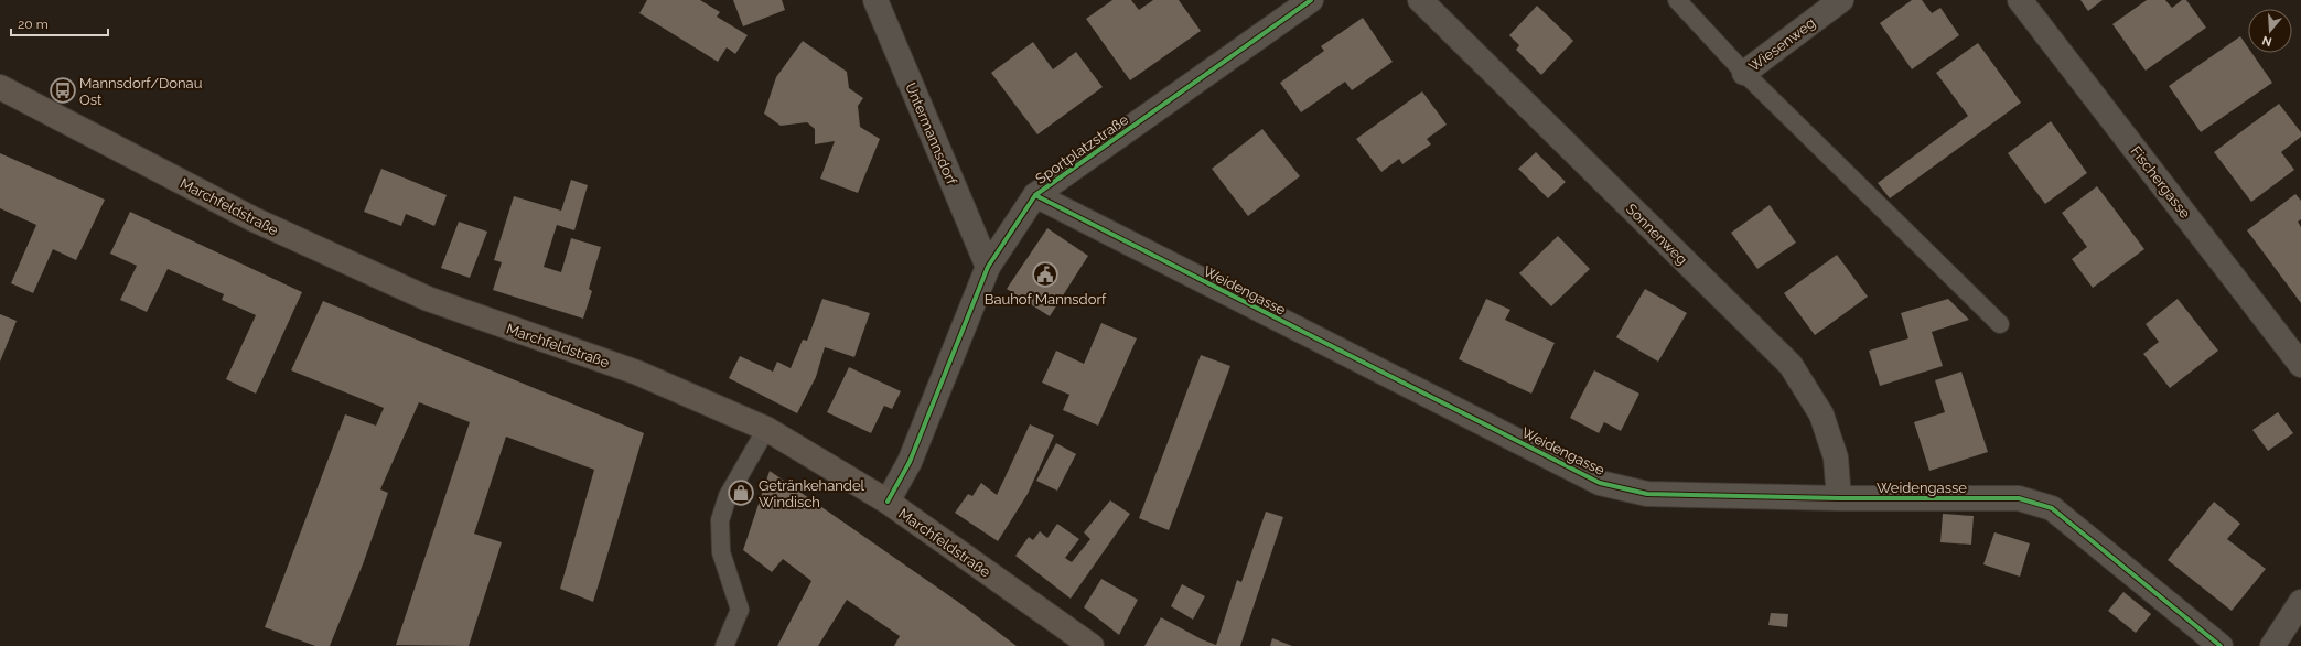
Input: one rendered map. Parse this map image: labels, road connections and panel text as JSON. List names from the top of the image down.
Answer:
{
  "streets": {
    "main road": ["Marchfeldstraße"],
    "street": [
      "Wiesenweg",
      "Untermannsdorf",
      "Sportplatzstraße",
      "Fischergasse",
      "Sonnenweg",
      "Weidengasse"
    ]
  },
  "crossings": [
    ["Untermannsdorf", "Sportplatzstraße"],
    ["Sportplatzstraße", "Marchfeldstraße"],
    ["Sportplatzstraße", "Weidengasse"],
    ["Sonnenweg", "Weidengasse"]
  ],
  "places": {
    "bus stop": ["Mannsdorf/Donau Ost"],
    "public building": ["Bauhof Mannsdorf"],
    "shop": ["Getränkehandel Windisch"]
  },
  "scale_bar": "20 m",
  "north": "bottom"
}
